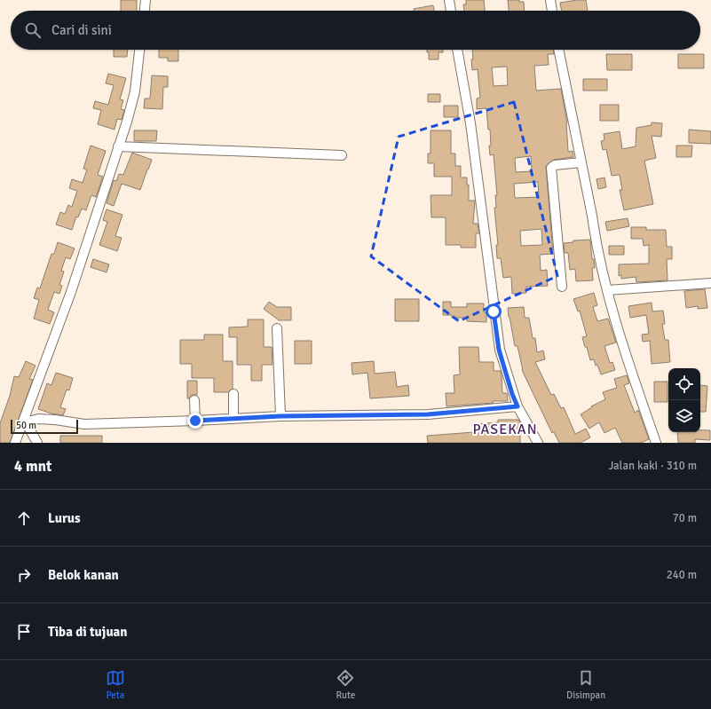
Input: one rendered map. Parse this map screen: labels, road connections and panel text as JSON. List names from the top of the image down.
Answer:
{
  "districts": ["PASEKAN"],
  "scale_bar": "50 m",
  "page": {
    "search": "Cari di sini",
    "scale": "50 m",
    "heading": ["4 mnt", "Jalan kaki · 310 m"],
    "list": [
      ["Lurus", "70 m"],
      ["Belok kanan", "240 m"],
      "Tiba di tujuan"
    ],
    "nav": ["Peta", "Rute", "Disimpan"]
  }
}
